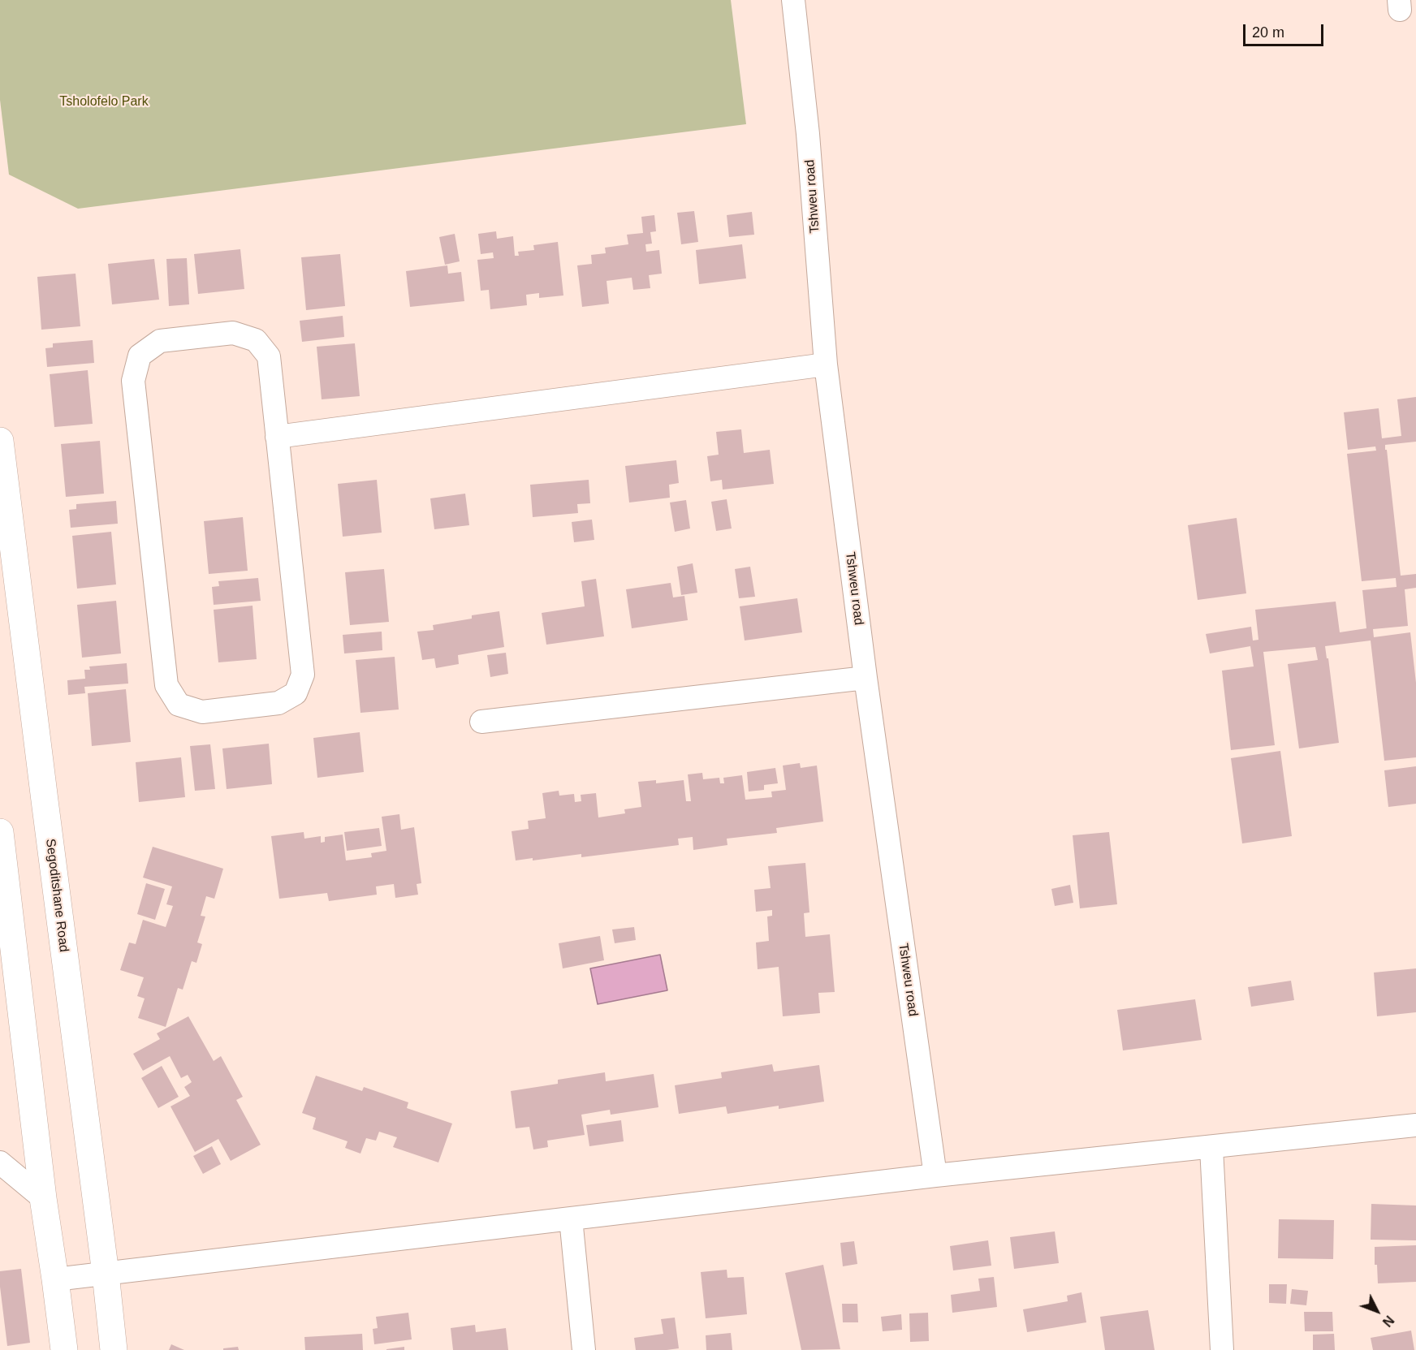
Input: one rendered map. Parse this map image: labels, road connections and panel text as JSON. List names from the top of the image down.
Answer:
{
  "streets": {
    "main road": ["Segoditshane Road"],
    "street": ["Tshweu road"]
  },
  "parks": ["Tsholofelo Park"],
  "scale_bar": "20 m",
  "north": "bottom right"
}
